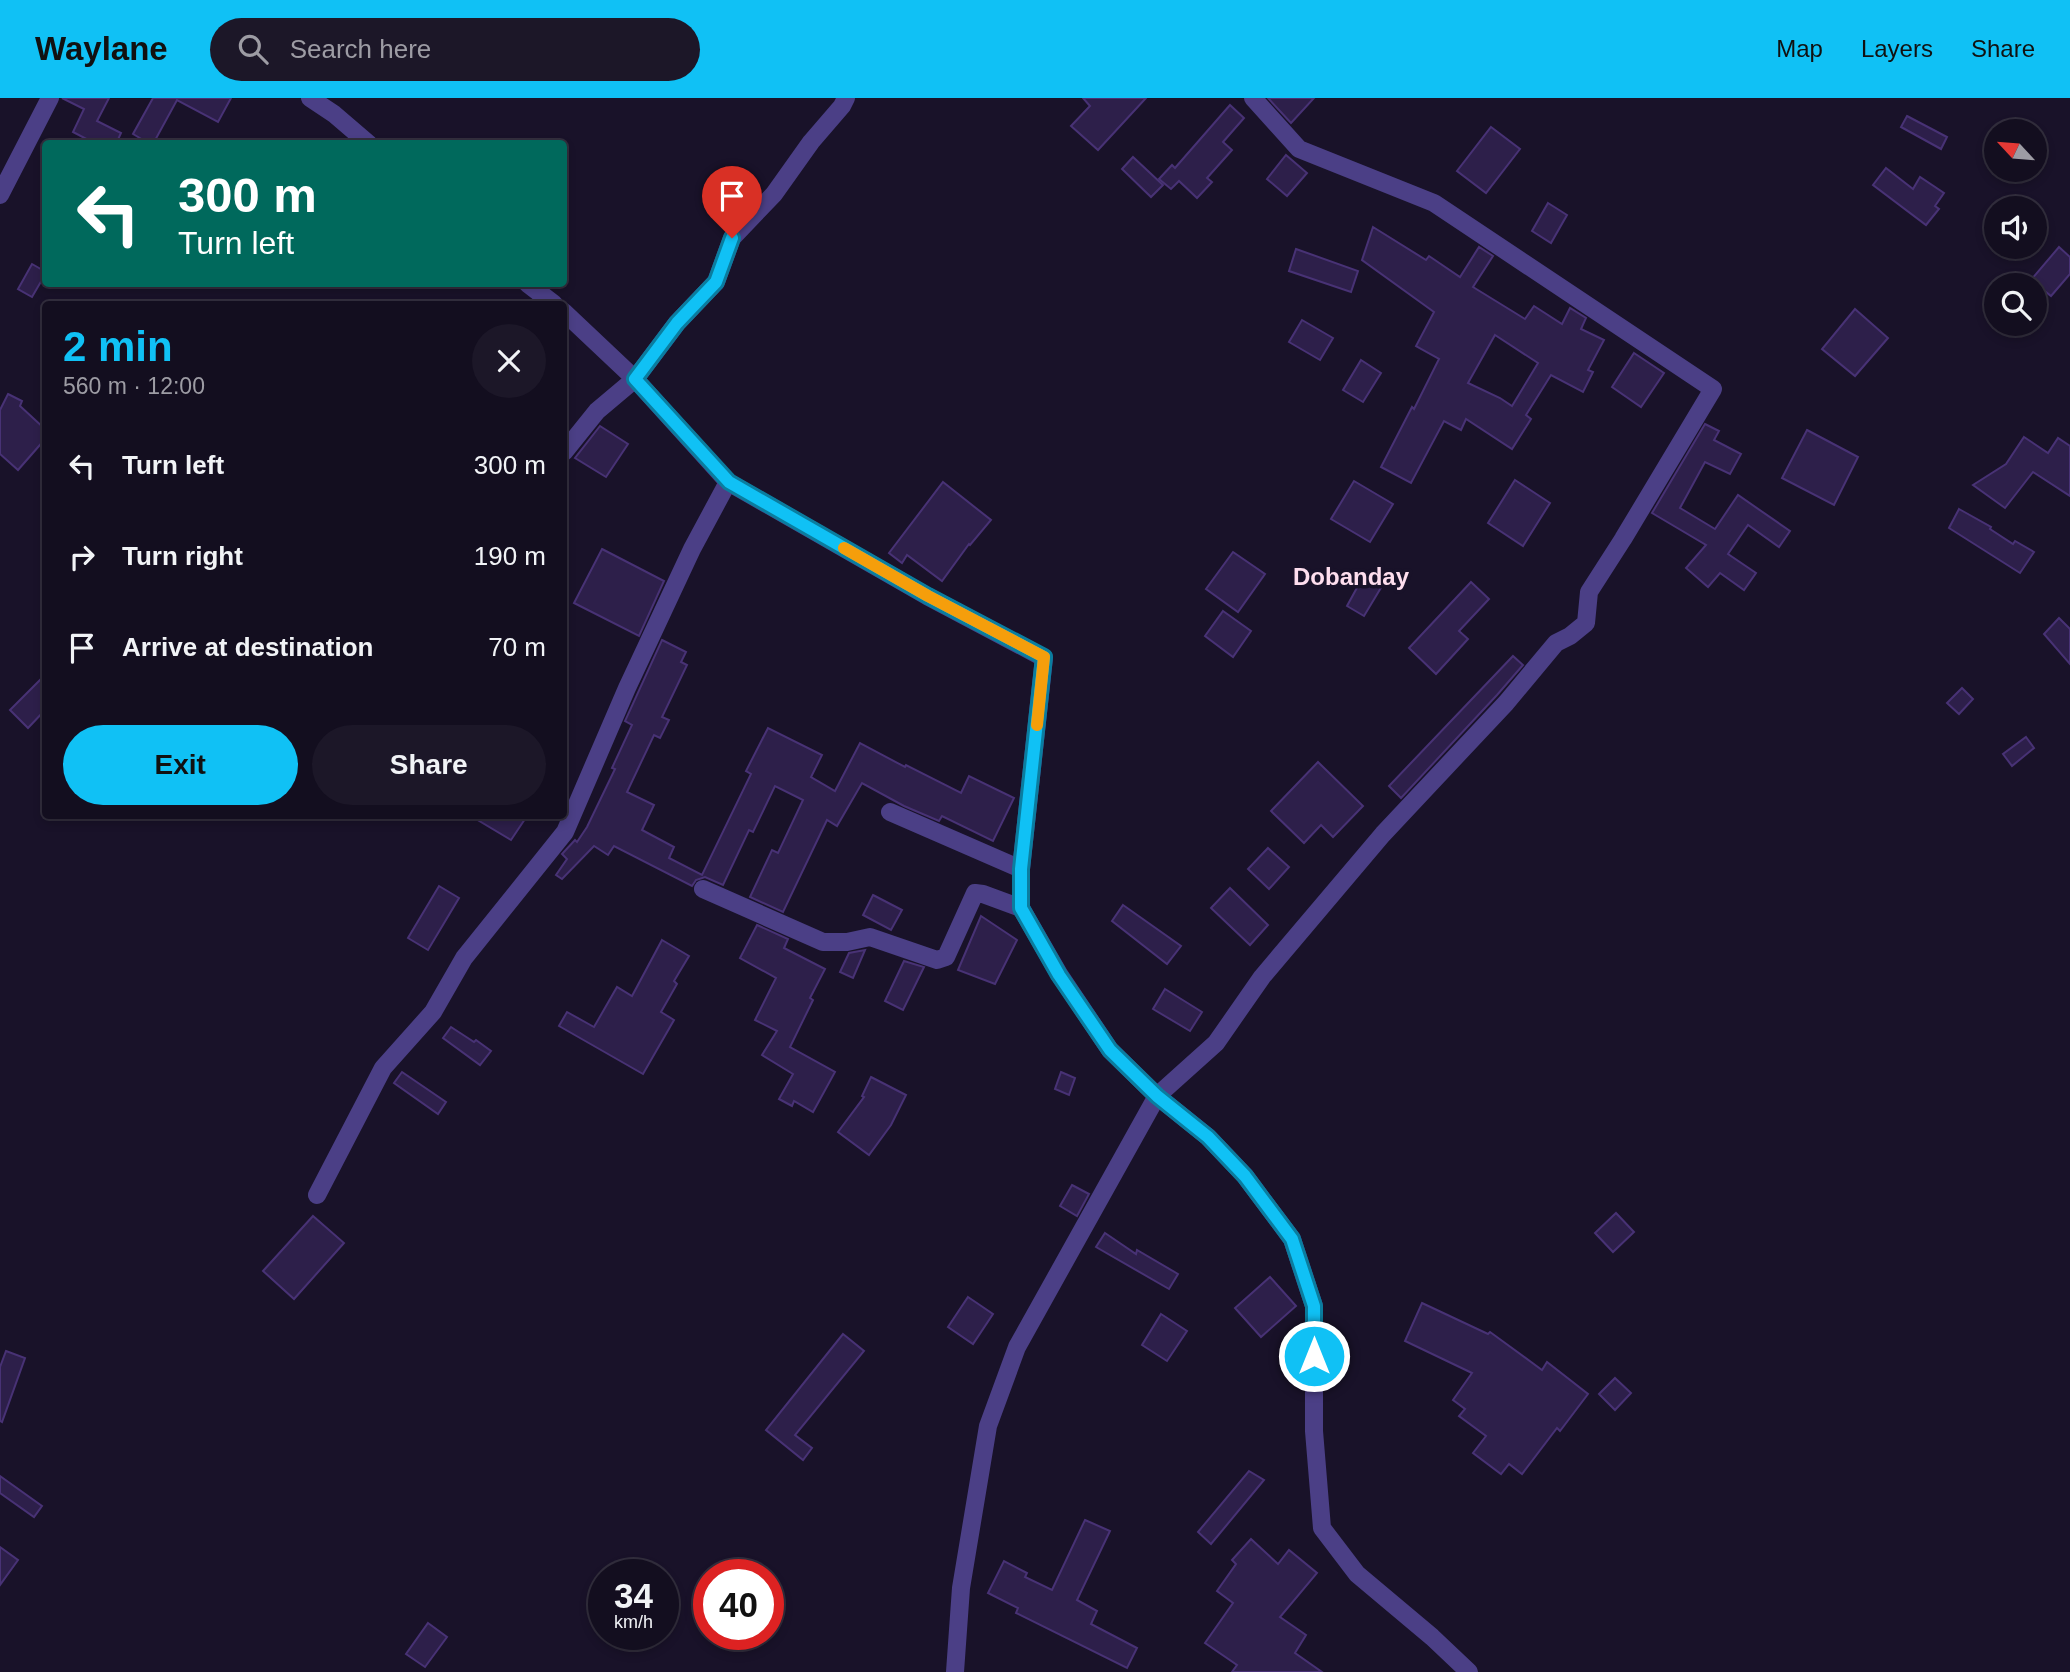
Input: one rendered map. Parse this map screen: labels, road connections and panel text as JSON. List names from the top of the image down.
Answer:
{
  "districts": ["Dobanday"],
  "north": "top left",
  "page": {
    "header": "Waylane",
    "search": "Search here",
    "nav": ["Map", "Layers", "Share"],
    "turn": ["300 m", "Turn left"],
    "heading": ["2 min", "560 m · 12:00"],
    "list": [
      {
        "name": "Turn left",
        "value": "300 m"
      },
      {
        "name": "Turn right",
        "value": "190 m"
      },
      {
        "name": "Arrive at destination",
        "value": "70 m"
      }
    ],
    "buttons": ["Exit", "Share"],
    "speed": "34 km/h",
    "limit": "40"
  }
}
